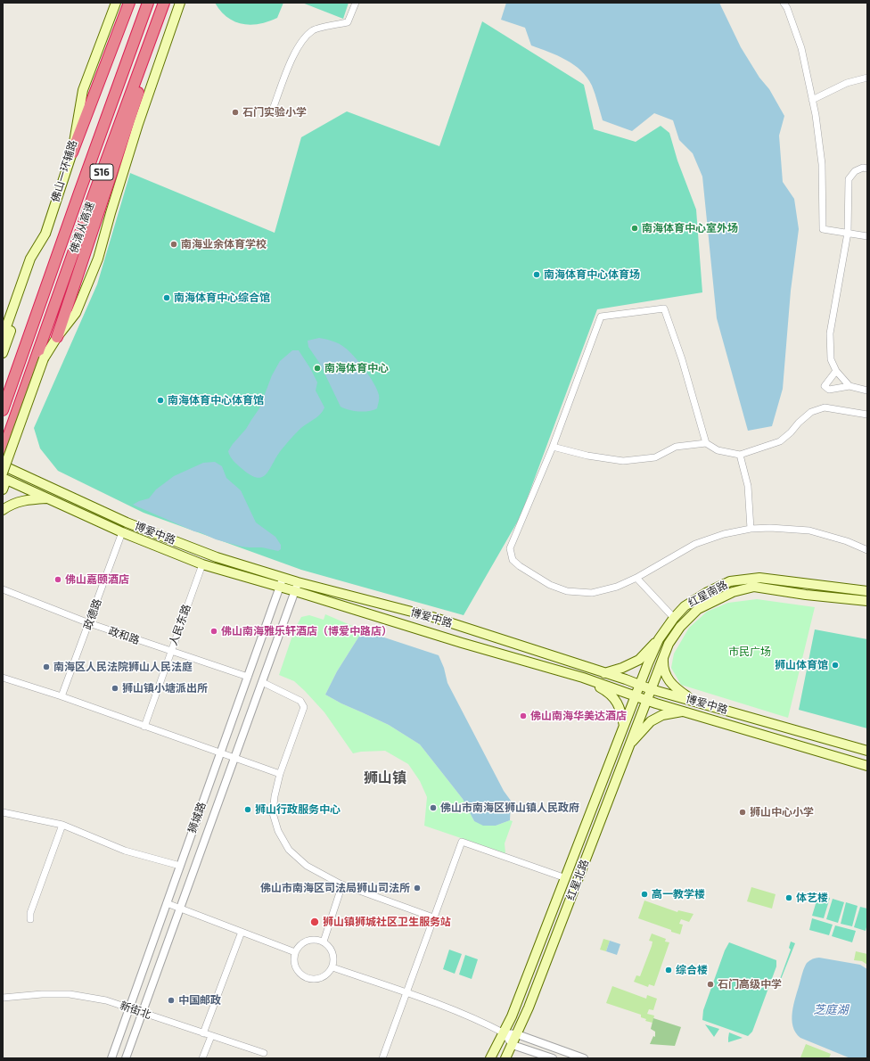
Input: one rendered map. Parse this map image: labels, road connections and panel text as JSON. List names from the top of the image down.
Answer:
{
  "streets": {
    "highway": ["S16", "佛清从高速"],
    "main road": [
      "佛山一环辅路",
      "博爱中路",
      "红星南路",
      "红星北路"
    ],
    "street": [
      "政德路",
      "人民东路",
      "政和路",
      "狮城路",
      "新街北"
    ]
  },
  "crossings": [
    ["博爱中路", "红星南路"],
    ["博爱中路", "政德路"],
    ["博爱中路", "人民东路"],
    ["博爱中路", "狮城路"],
    ["博爱中路", "红星北路"],
    ["红星南路", "红星北路"],
    ["政德路", "政和路"],
    ["人民东路", "政和路"],
    ["政和路", "狮城路"],
    ["狮城路", "新街北"]
  ],
  "districts": ["狮山镇"],
  "water": ["芝庭湖"],
  "parks": ["市民广场"],
  "places": [
    "石门实验小学",
    "南海体育中心室外场",
    "南海业余体育学校",
    "南海体育中心体育场",
    "南海体育中心综合馆",
    "南海体育中心",
    "南海体育中心体育馆",
    "佛山嘉颐酒店",
    "佛山南海雅乐轩酒店（博爱中路店）",
    "狮山体育馆",
    "南海区人民法院狮山人民法庭",
    "狮山镇小塘派出所",
    "佛山南海华美达酒店",
    "佛山市南海区狮山镇人民政府",
    "狮山行政服务中心",
    "狮山中心小学",
    "佛山市南海区司法局狮山司法所",
    "高一教学楼",
    "体艺楼",
    "狮山镇狮城社区卫生服务站",
    "综合楼",
    "石门高级中学",
    "中国邮政"
  ]
}
